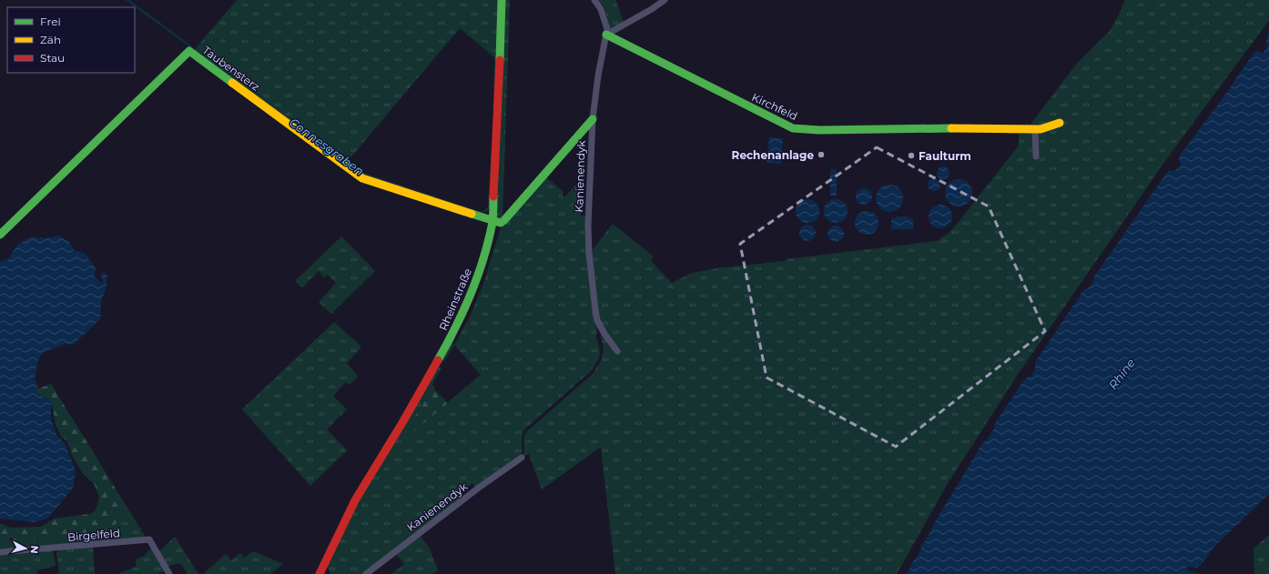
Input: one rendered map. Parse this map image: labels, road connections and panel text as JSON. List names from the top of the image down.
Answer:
{
  "streets": {
    "street": [
      "Taubensterz",
      "Kirchfeld",
      "Kanienendyk",
      "Rheinstraße",
      "Birgelfeld"
    ]
  },
  "crossings": [
    ["Taubensterz", "Rheinstraße"],
    ["Kirchfeld", "Kanienendyk"]
  ],
  "water": ["Connesgraben", "Rhine"],
  "places": ["Rechenanlage", "Faulturm"],
  "legend": ["Frei", "Zäh", "Stau"],
  "north": "right"
}
